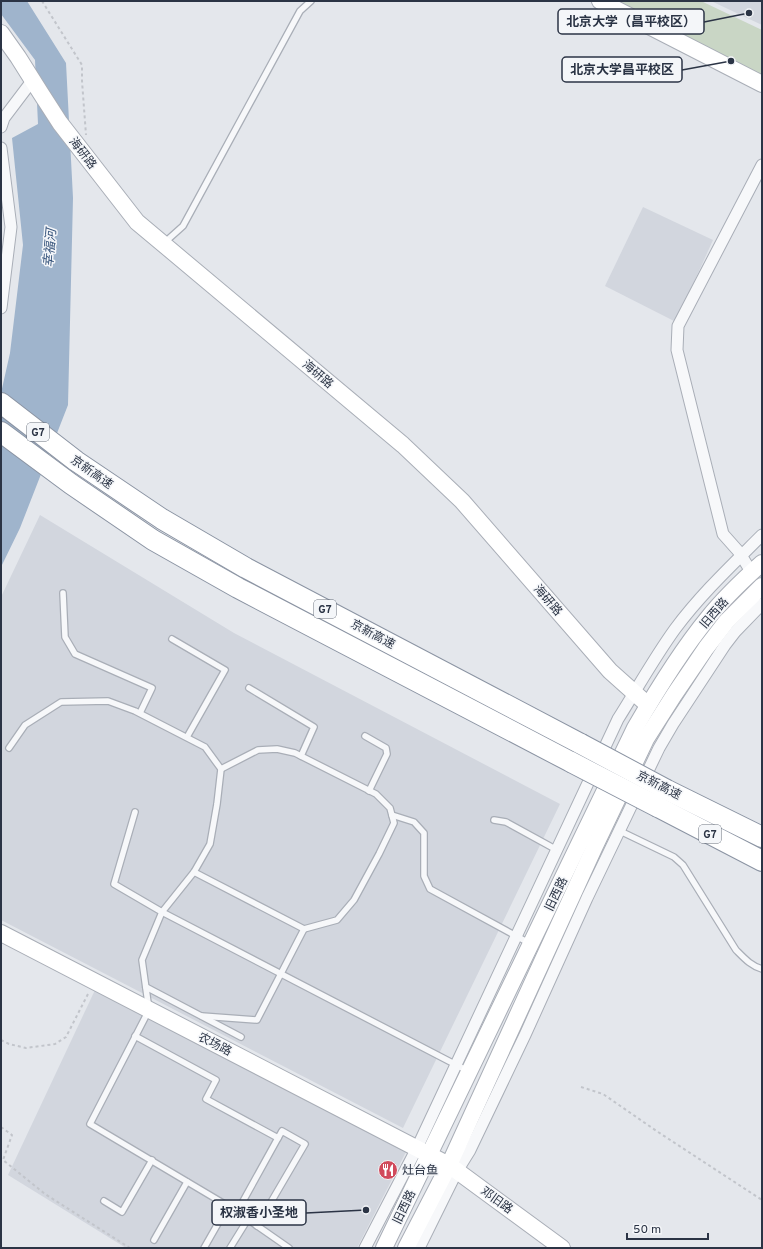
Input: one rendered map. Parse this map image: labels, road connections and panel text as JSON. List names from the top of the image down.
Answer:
{
  "streets": {
    "highway": ["G7", "京新高速"],
    "main road": [
      "海研路",
      "旧西路",
      "农场路",
      "邓旧路"
    ]
  },
  "crossings": [
    ["海研路", "旧西路"],
    ["旧西路", "农场路"],
    ["旧西路", "邓旧路"],
    ["农场路", "邓旧路"]
  ],
  "water": ["幸福河"],
  "places": {
    "other": ["北京大学（昌平校区）", "北京大学昌平校区", "权淑香小圣地"],
    "restaurant": ["灶台鱼"]
  },
  "scale_bar": "50 m"
}
